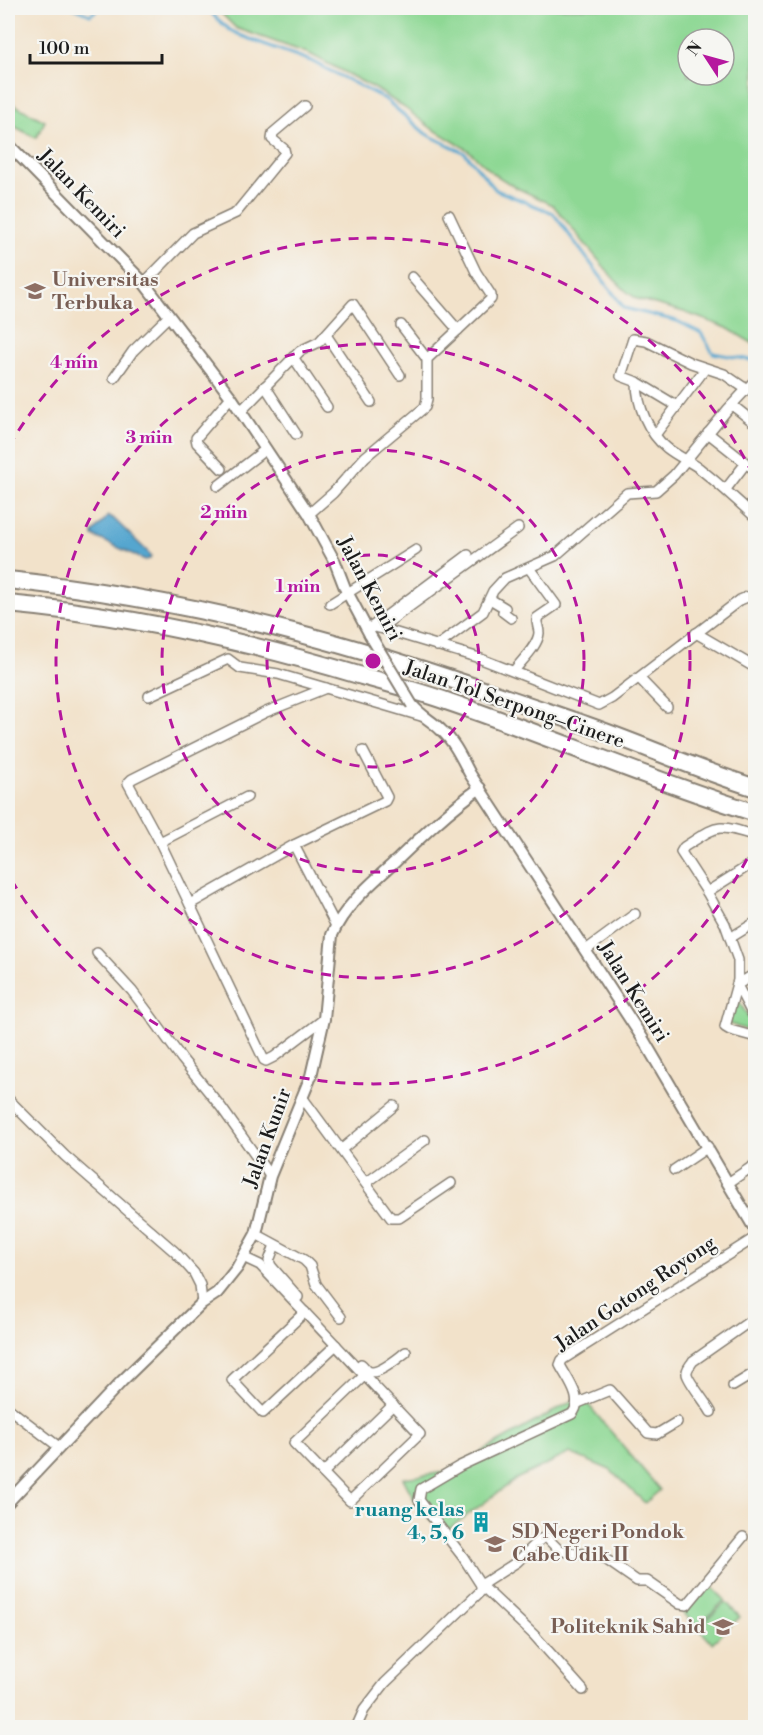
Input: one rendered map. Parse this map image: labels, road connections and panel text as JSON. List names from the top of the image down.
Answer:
{
  "streets": {
    "highway": ["Jalan Tol Serpong–Cinere"],
    "street": ["Jalan Kemiri", "Jalan Kunir", "Jalan Gotong Royong"]
  },
  "crossings": [
    ["Jalan Kemiri", "Jalan Kunir"]
  ],
  "places": {
    "school or university": ["Universitas Terbuka", "SD Negeri Pondok Cabe Udik II", "Politeknik Sahid"],
    "building": ["ruang kelas 4, 5, 6"]
  },
  "scale_bar": "100 m",
  "north": "top left",
  "rings": [
    "4 min",
    "3 min",
    "2 min",
    "1 min"
  ]
}
